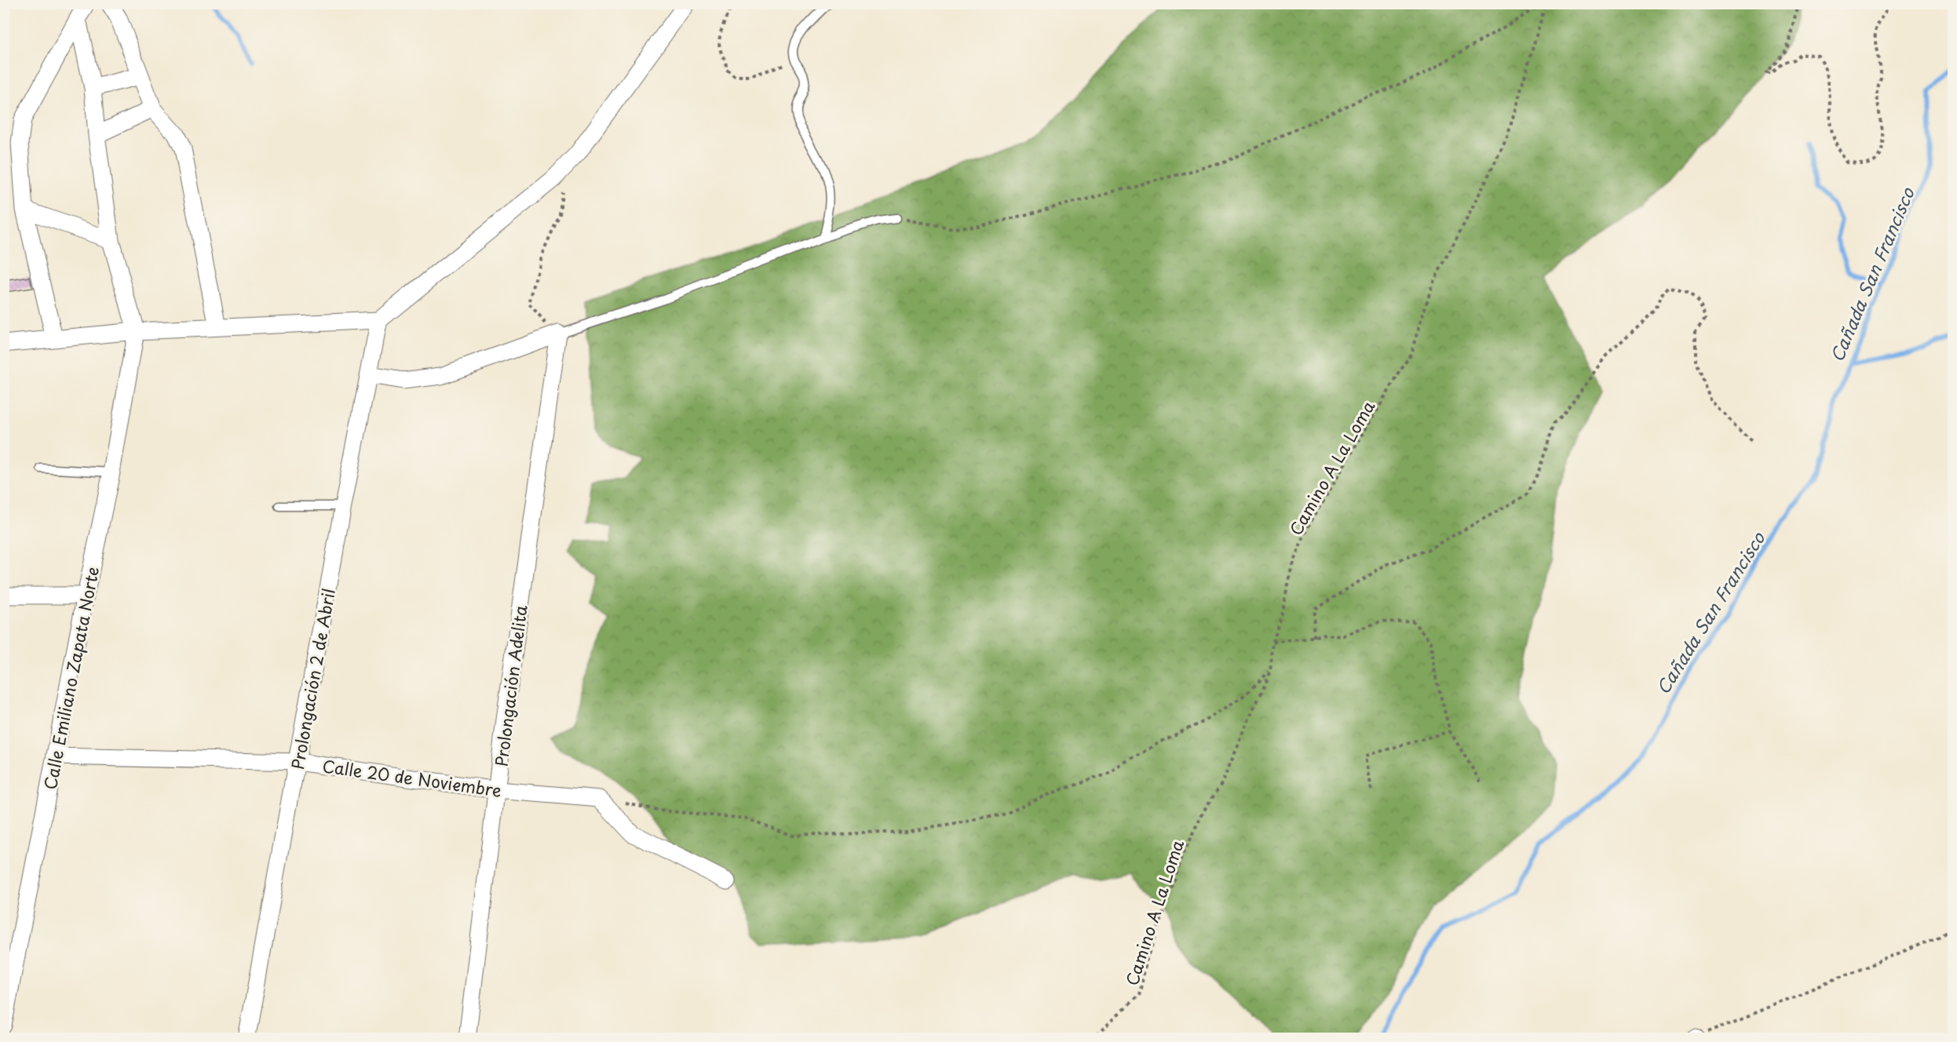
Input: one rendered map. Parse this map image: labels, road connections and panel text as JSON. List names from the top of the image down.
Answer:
{
  "streets": {
    "street": [
      "Calle Emiliano Zapata Norte",
      "Prolongación 2 de Abril",
      "Prolongación Adelita",
      "Calle 20 de Noviembre"
    ],
    "path": ["Camino A La Loma"]
  },
  "crossings": [
    ["Calle Emiliano Zapata Norte", "Calle 20 de Noviembre"],
    ["Prolongación 2 de Abril", "Calle 20 de Noviembre"],
    ["Prolongación Adelita", "Calle 20 de Noviembre"]
  ],
  "water": ["Cañada San Francisco"]
}
